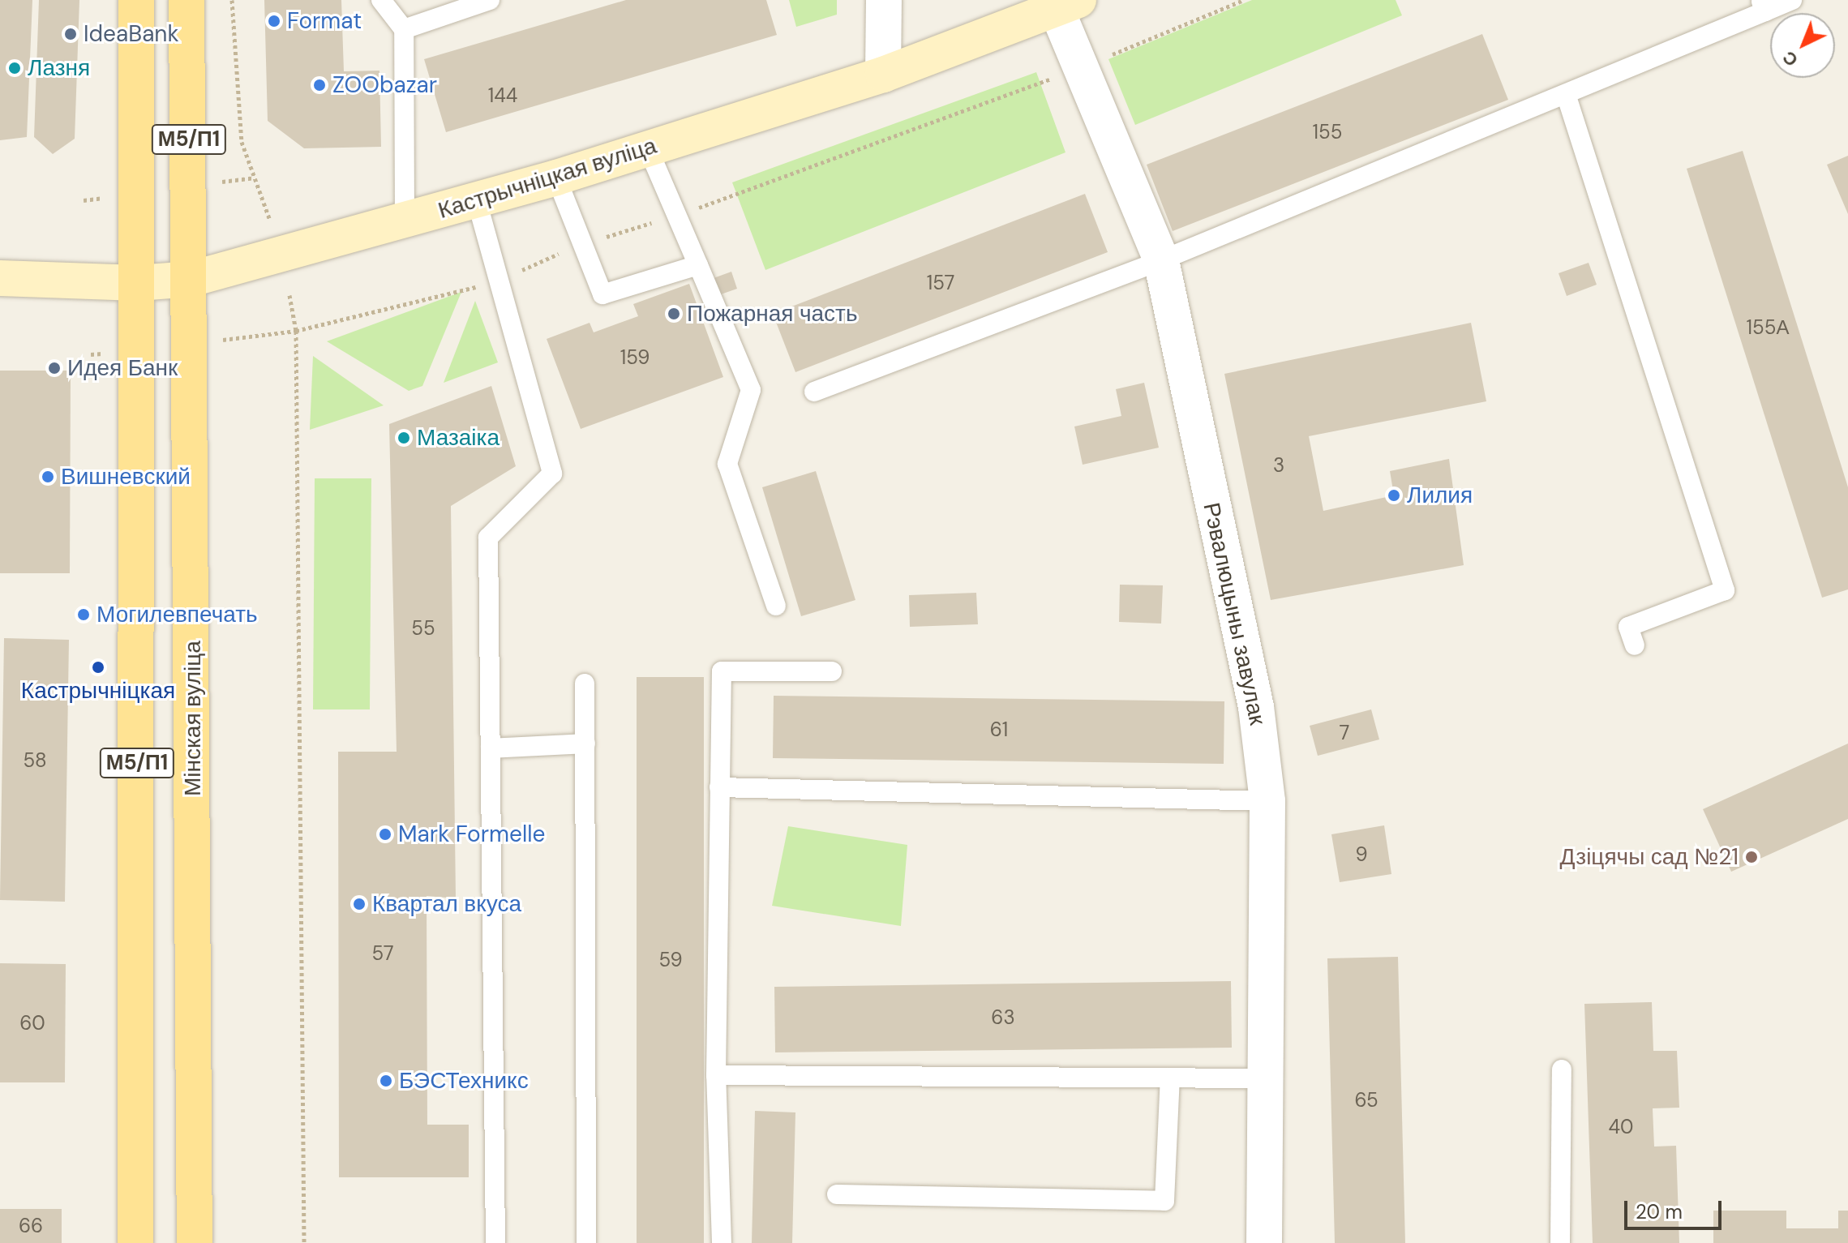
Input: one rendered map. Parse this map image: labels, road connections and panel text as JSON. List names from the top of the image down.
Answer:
{
  "streets": {
    "main road": ["М5/П1", "Кастрычніцкая вуліца", "Мінская вуліца"],
    "street": ["Рэвалюцыны завулак"]
  },
  "crossings": [
    ["М5/П1", "Кастрычніцкая вуліца"],
    ["Кастрычніцкая вуліца", "Рэвалюцыны завулак"],
    ["Кастрычніцкая вуліца", "Мінская вуліца"]
  ],
  "places": [
    "Format",
    "IdeaBank",
    "Лазня",
    "ZOObazar",
    "Пожарная часть",
    "Идея Банк",
    "Мазаіка",
    "Вишневский",
    "Лилия",
    "Могилевпечать",
    "Кастрычніцкая",
    "Mark Formelle",
    "Дзіцячы сад №21",
    "Квартал вкуса",
    "БЭСТехникс"
  ],
  "house_numbers": [
    "144",
    "155",
    "157",
    "155А",
    "159",
    "3",
    "55",
    "61",
    "7",
    "58",
    "9",
    "57",
    "59",
    "63",
    "60",
    "65",
    "40",
    "66"
  ],
  "scale_bar": "20 m",
  "north": "bottom left"
}
